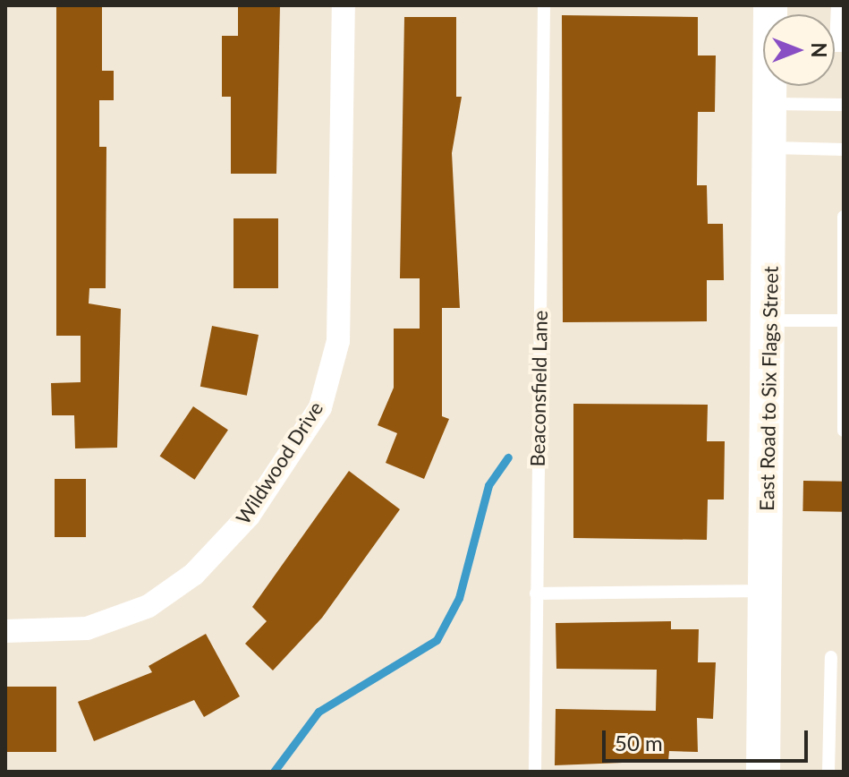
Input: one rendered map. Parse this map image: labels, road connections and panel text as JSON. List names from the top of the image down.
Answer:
{
  "streets": {
    "street": ["East Road to Six Flags Street", "Wildwood Drive"],
    "lane": ["Beaconsfield Lane"]
  },
  "scale_bar": "50 m",
  "north": "right"
}
